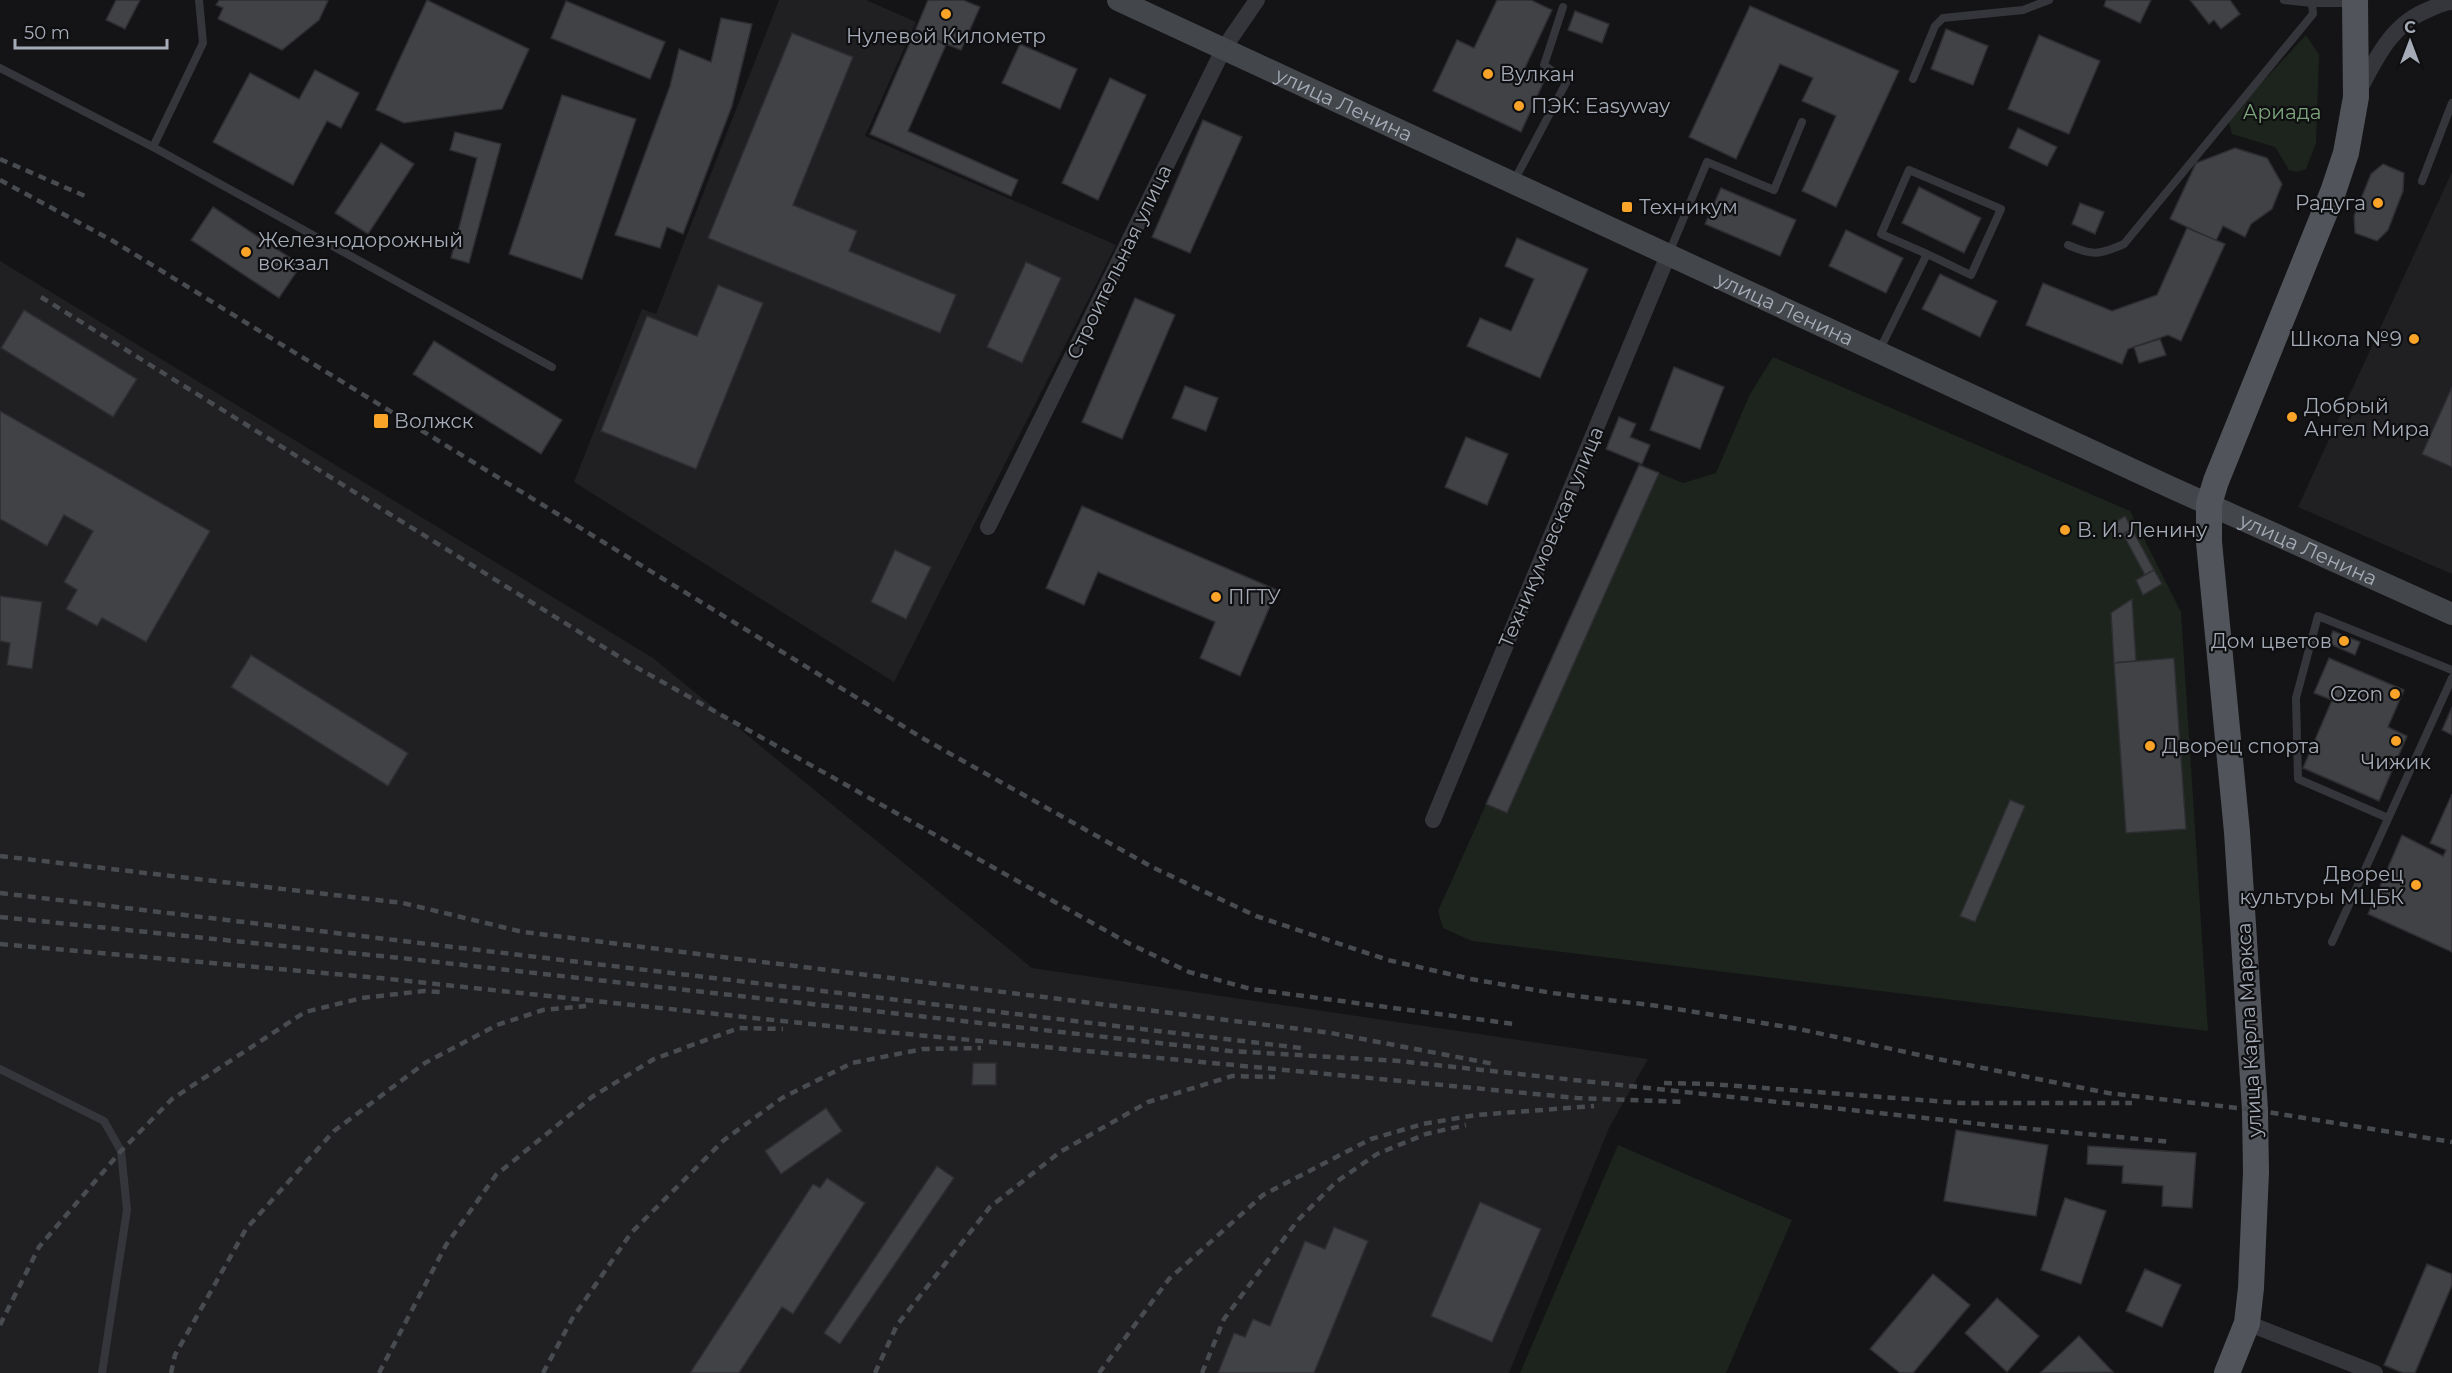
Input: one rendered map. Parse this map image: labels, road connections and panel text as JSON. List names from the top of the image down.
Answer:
{
  "streets": {
    "main road": ["улица Ленина", "улица Карла Маркса"],
    "street": ["Строительная улица", "Техникумовская улица"]
  },
  "crossings": [
    ["улица Ленина", "Строительная улица"],
    ["улица Ленина", "Техникумовская улица"],
    ["улица Ленина", "улица Карла Маркса"]
  ],
  "parks": ["Ариада"],
  "places": {
    "other": [
      "Нулевой Километр",
      "Вулкан",
      "ПЭК: Easyway",
      "Радуга",
      "Железнодорожный вокзал",
      "Школа №9",
      "Добрый Ангел Мира",
      "В. И. Ленину",
      "ПГТУ",
      "Дом цветов",
      "Ozon",
      "Чижик",
      "Дворец спорта",
      "Дворец культуры МЦБК"
    ],
    "transit": ["Техникум", "Волжск"]
  },
  "scale_bar": "50 m",
  "north": "top"
}
